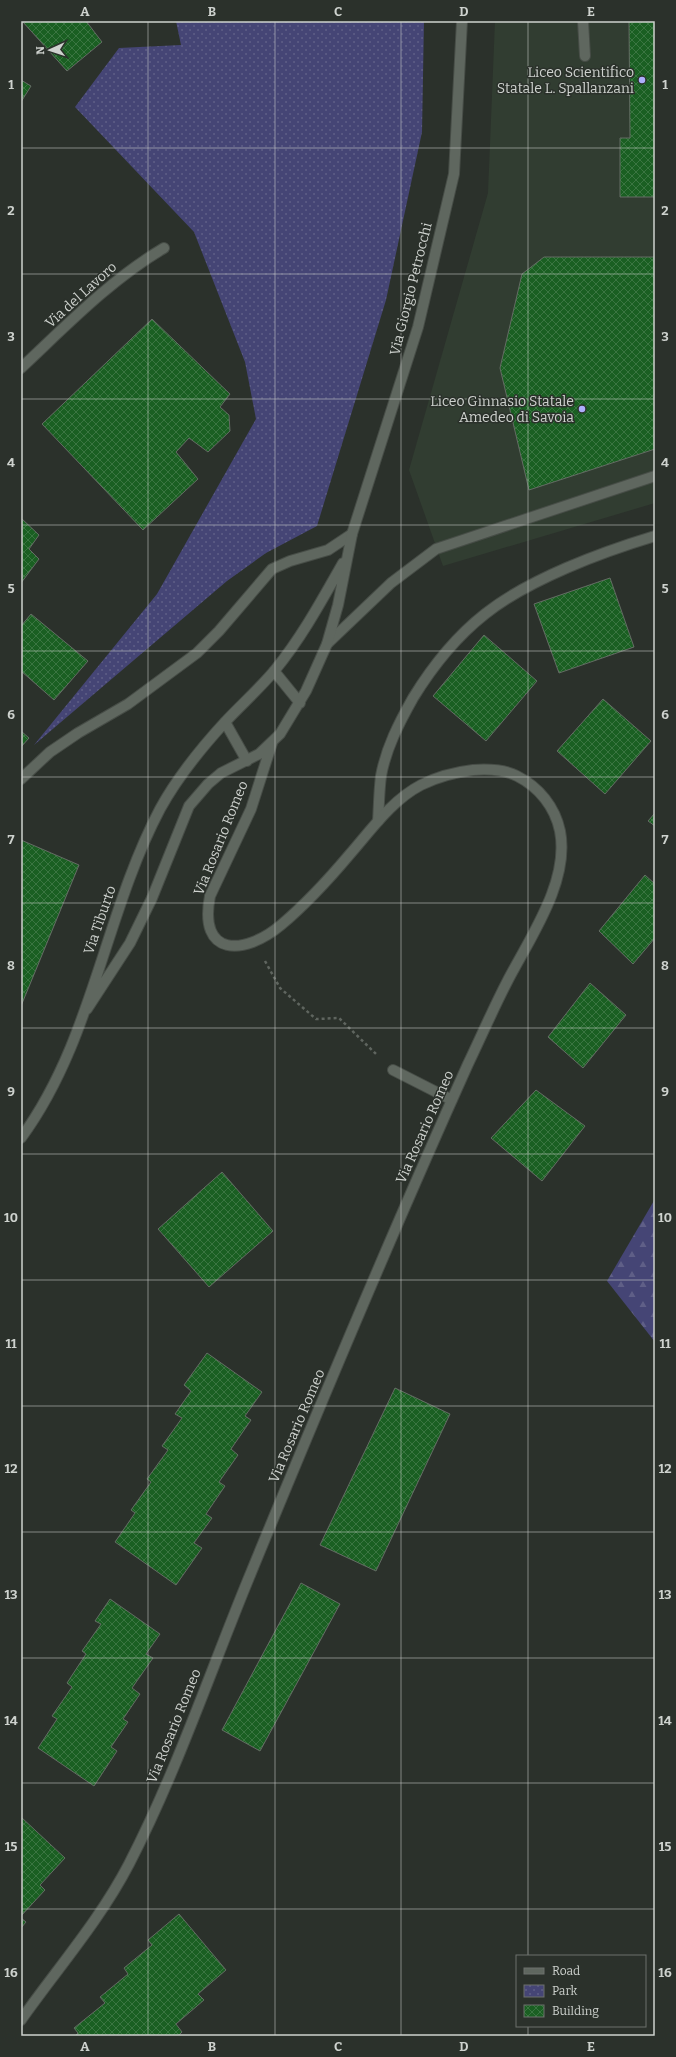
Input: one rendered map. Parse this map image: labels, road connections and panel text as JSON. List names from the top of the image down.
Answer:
{
  "streets": {
    "street": [
      "Via Giorgio Petrocchi",
      "Via del Lavoro",
      "Via Rosario Romeo",
      "Via Tiburto"
    ]
  },
  "crossings": [
    ["Via Giorgio Petrocchi", "Via Rosario Romeo"],
    ["Via Giorgio Petrocchi", "Via Tiburto"]
  ],
  "places": ["Liceo Scientifico Statale L. Spallanzani", "Liceo Ginnasio Statale Amedeo di Savoia"],
  "legend": ["Road", "Park", "Building"],
  "north": "left",
  "grid": {
    "columns": [
      "A",
      "B",
      "C",
      "D",
      "E"
    ],
    "rows": [
      "1",
      "2",
      "3",
      "4",
      "5",
      "6",
      "7",
      "8",
      "9",
      "10",
      "11",
      "12",
      "13",
      "14",
      "15",
      "16"
    ]
  }
}
